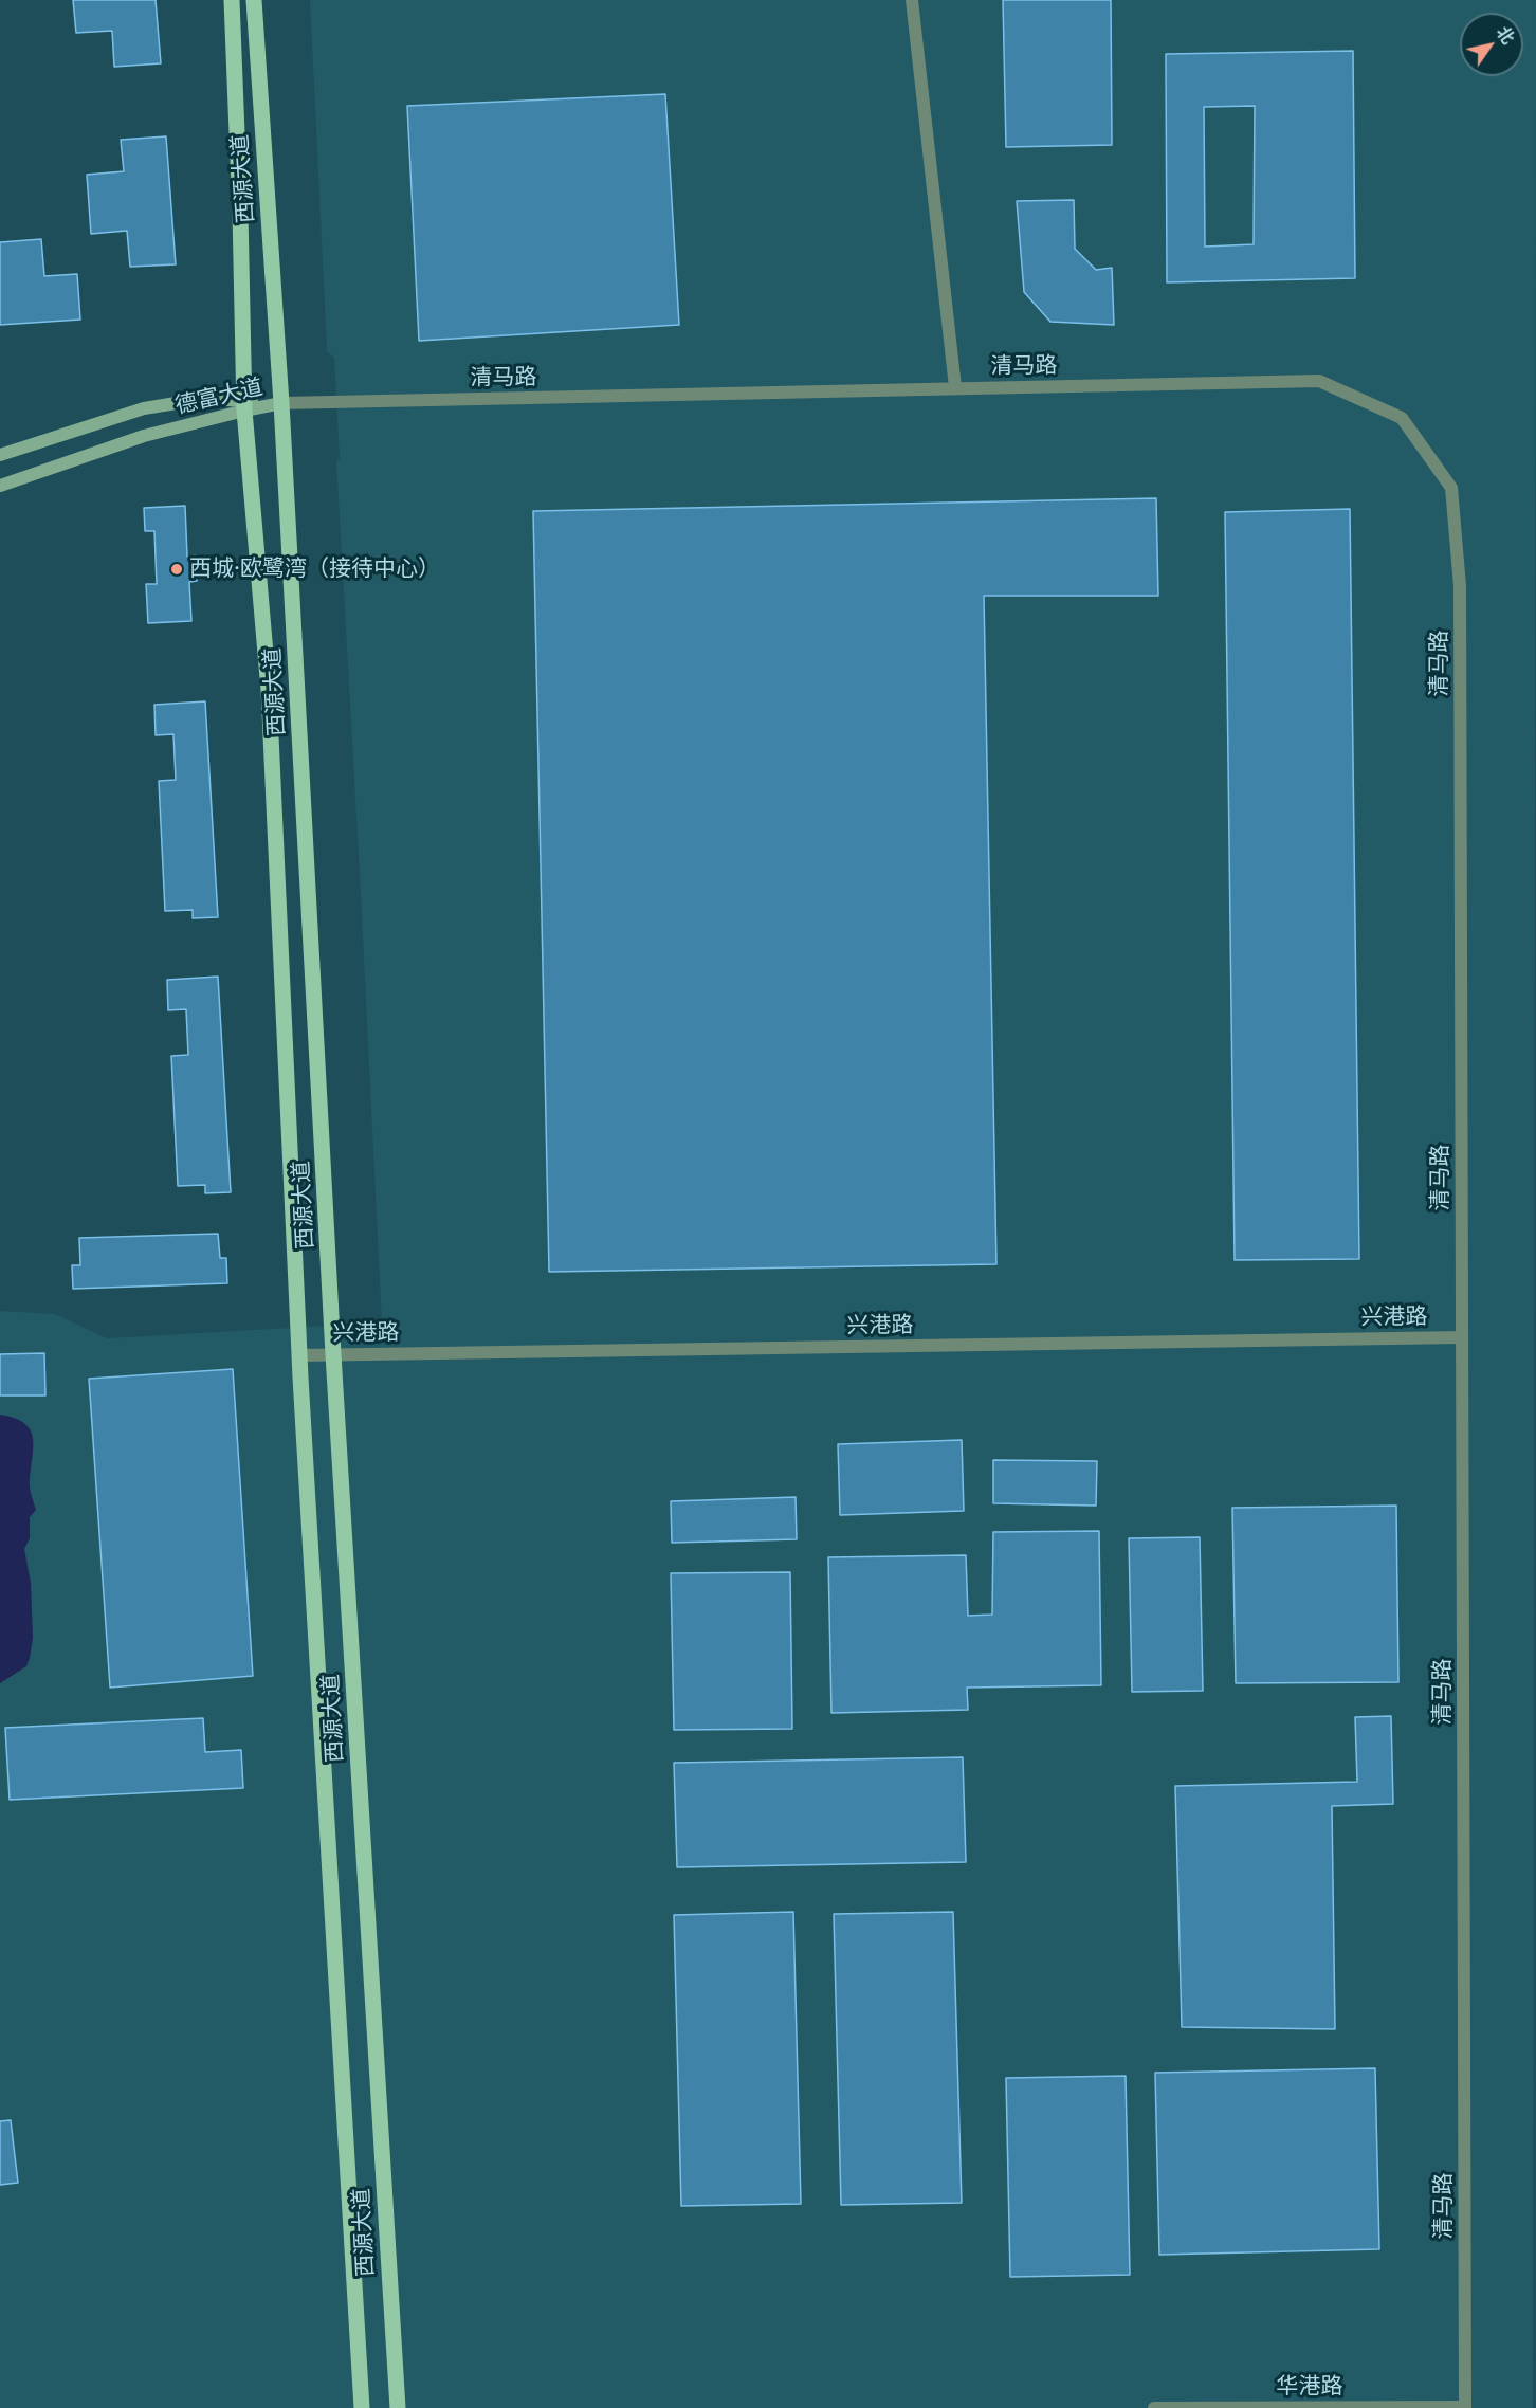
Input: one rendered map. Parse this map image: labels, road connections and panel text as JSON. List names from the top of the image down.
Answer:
{
  "streets": {
    "main road": ["西源大道", "德富大道"],
    "street": ["清马路", "兴港路", "华港路"]
  },
  "crossings": [
    ["西源大道", "清马路"],
    ["西源大道", "德富大道"],
    ["西源大道", "兴港路"],
    ["清马路", "德富大道"],
    ["清马路", "兴港路"],
    ["清马路", "华港路"]
  ],
  "places": ["西城·欧鹭湾（接待中心）"],
  "north": "top right"
}
